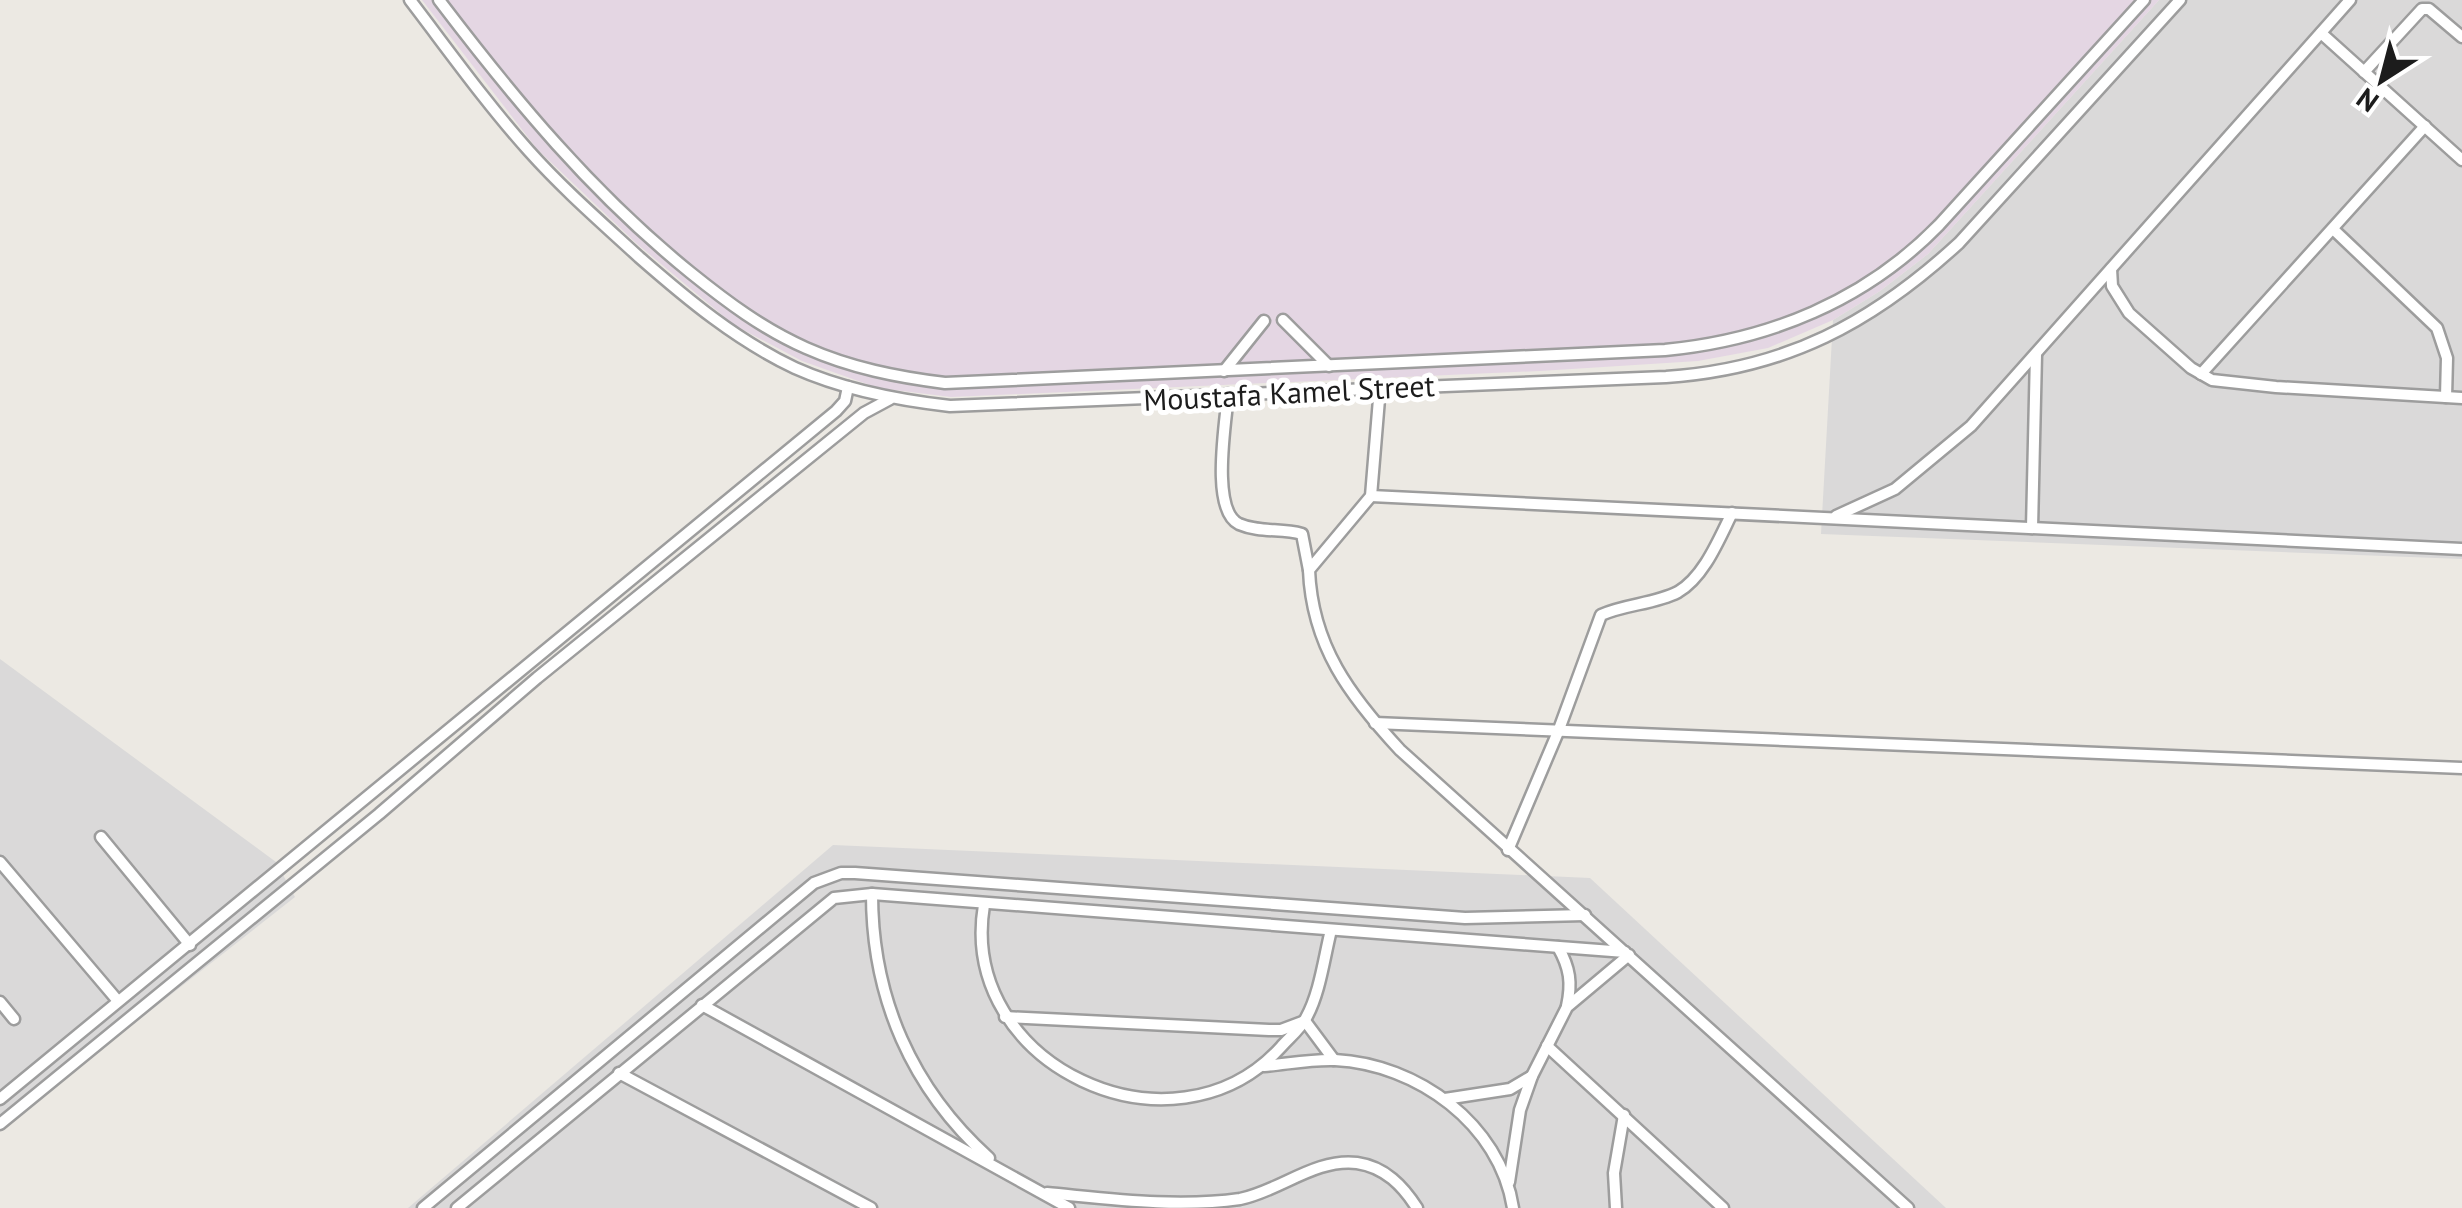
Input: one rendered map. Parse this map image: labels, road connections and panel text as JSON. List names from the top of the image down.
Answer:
{
  "streets": {
    "street": ["Moustafa Kamel Street"]
  },
  "north": "bottom left"
}
